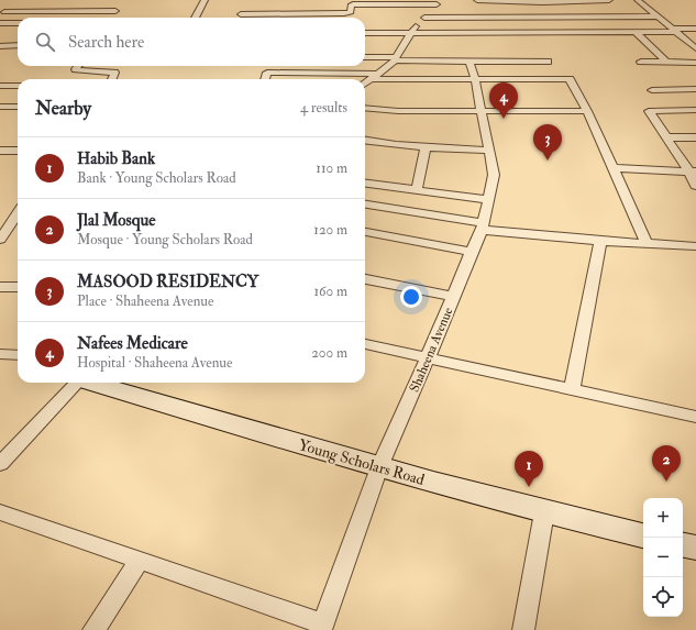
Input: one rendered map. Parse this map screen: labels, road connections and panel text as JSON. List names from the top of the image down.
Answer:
{
  "streets": {
    "street": ["Shaheena Avenue", "Young Scholars Road"]
  },
  "crossings": [
    ["Shaheena Avenue", "Young Scholars Road"]
  ],
  "page": {
    "search": "Search here",
    "heading": ["Nearby", "4 results"],
    "pins": [
      "4",
      "3",
      "2",
      "1"
    ],
    "list": [
      {
        "mark": "1",
        "name": "Habib Bank",
        "note": "Bank · Young Scholars Road",
        "value": "110 m"
      },
      {
        "mark": "2",
        "name": "Jlal Mosque",
        "note": "Mosque · Young Scholars Road",
        "value": "120 m"
      },
      {
        "mark": "3",
        "name": "MASOOD RESIDENCY",
        "note": "Place · Shaheena Avenue",
        "value": "160 m"
      },
      {
        "mark": "4",
        "name": "Nafees Medicare",
        "note": "Hospital · Shaheena Avenue",
        "value": "200 m"
      }
    ],
    "map_buttons": ["+", "−"]
  }
}
